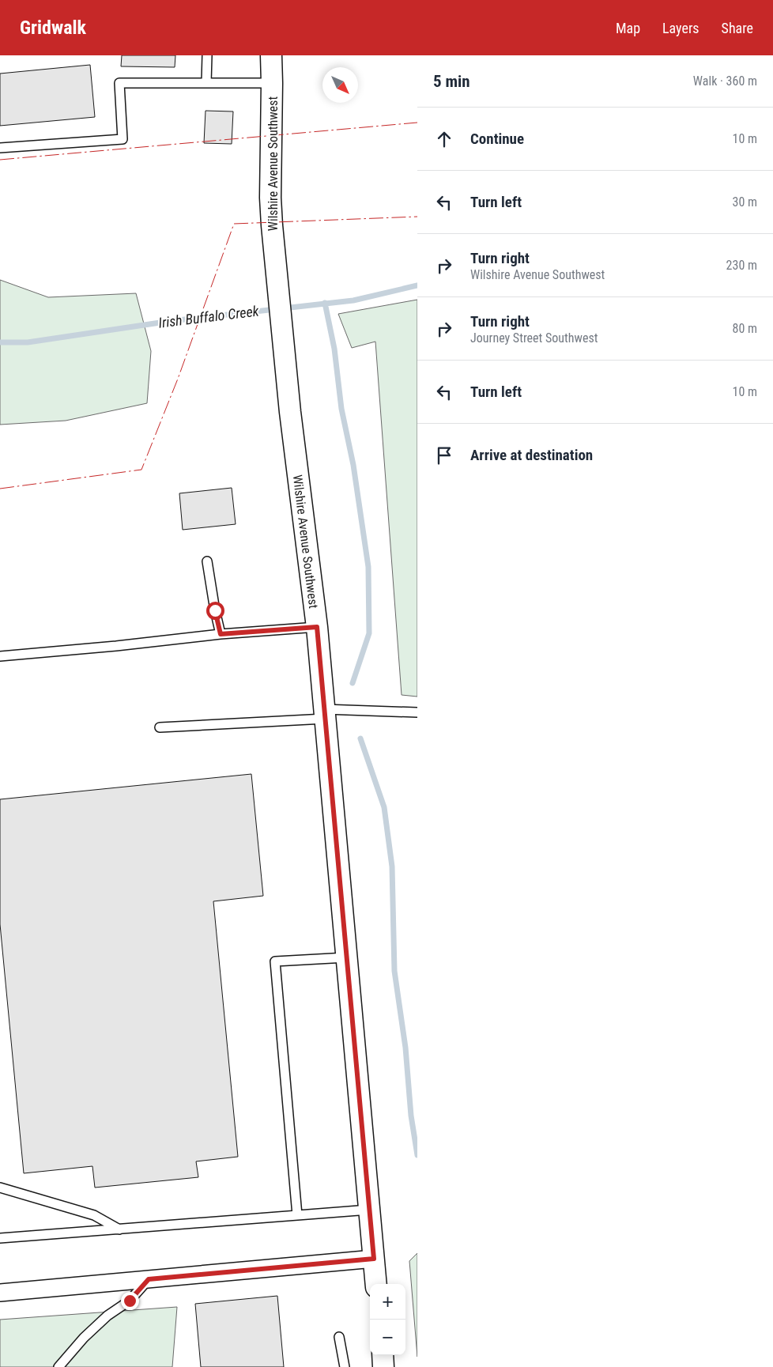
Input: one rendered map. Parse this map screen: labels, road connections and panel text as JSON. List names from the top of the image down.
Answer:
{
  "streets": {
    "street": ["Wilshire Avenue Southwest"]
  },
  "water": ["Irish Buffalo Creek"],
  "north": "bottom right",
  "page": {
    "header": "Gridwalk",
    "nav": ["Map", "Layers", "Share"],
    "heading": ["5 min", "Walk · 360 m"],
    "list": [
      ["Continue", "10 m"],
      ["Turn left", "30 m"],
      ["Turn right", "Wilshire Avenue Southwest", "230 m"],
      ["Turn right", "Journey Street Southwest", "80 m"],
      ["Turn left", "10 m"],
      "Arrive at destination"
    ],
    "map_buttons": ["+", "−"]
  }
}
